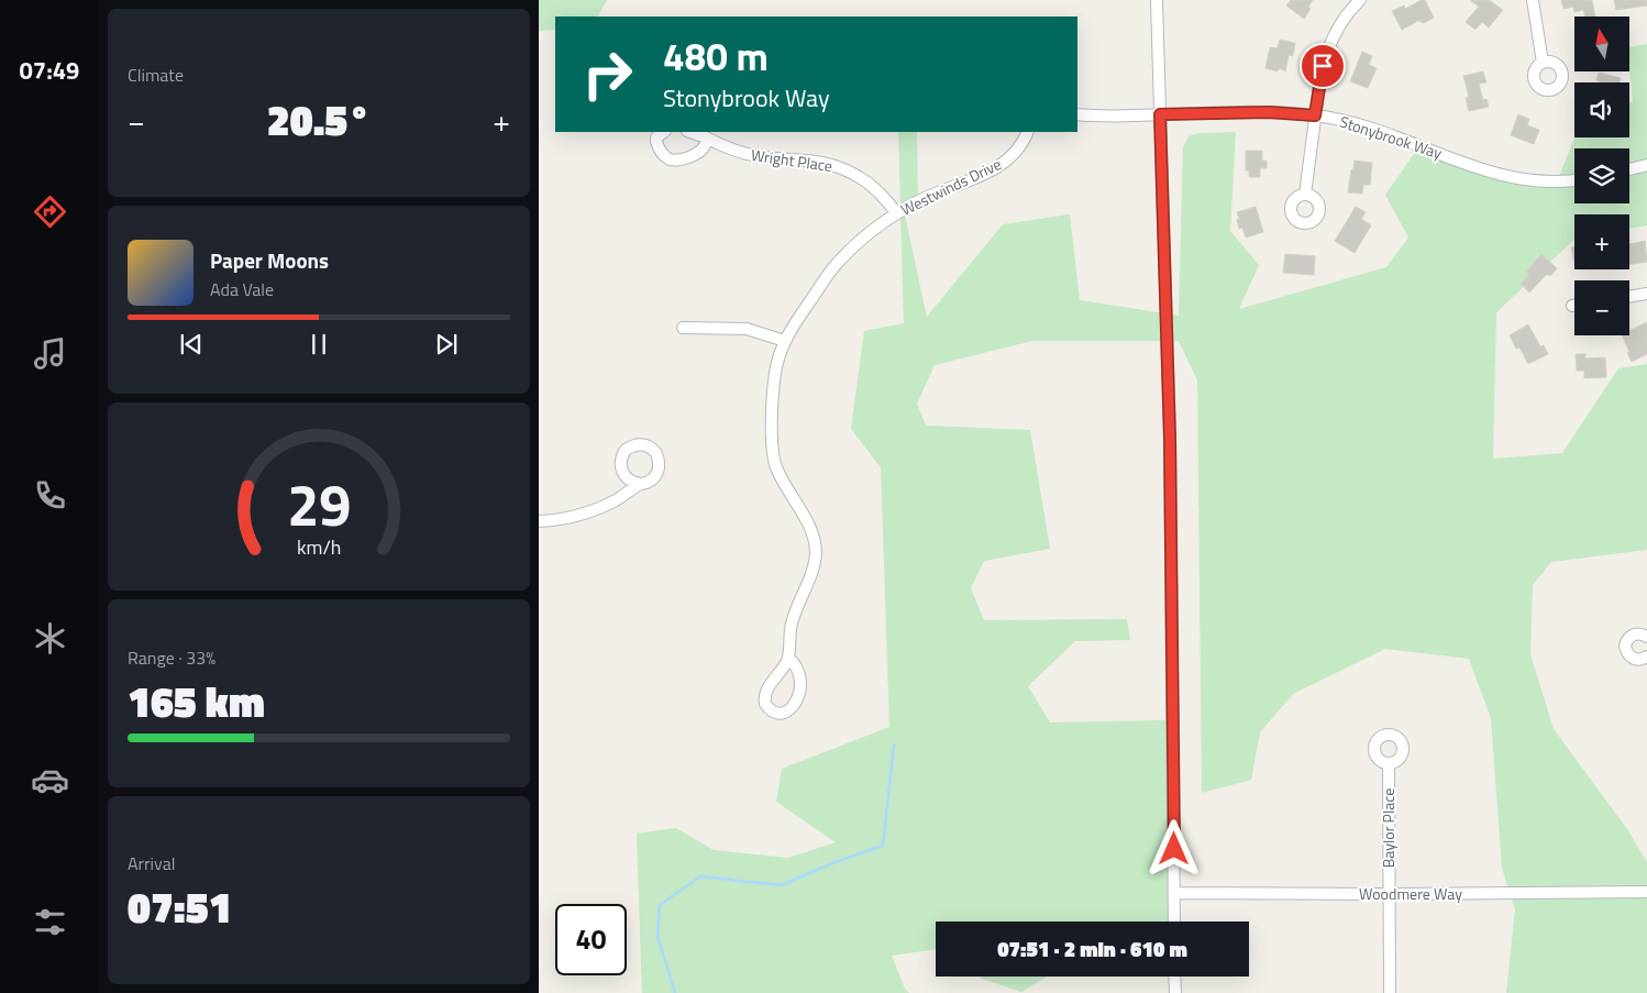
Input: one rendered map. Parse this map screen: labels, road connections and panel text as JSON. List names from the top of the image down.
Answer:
{
  "streets": {
    "street": [
      "Stonybrook Way",
      "Wright Place",
      "Westwinds Drive",
      "Baylor Place",
      "Woodmere Way"
    ]
  },
  "crossings": [
    ["Wright Place", "Westwinds Drive"],
    ["Baylor Place", "Woodmere Way"]
  ],
  "north": "top",
  "page": {
    "tabs": "07:49",
    "tile": [
      "Climate",
      ["Range · 33%", "165 km"],
      ["Arrival", "07:51"]
    ],
    "map_buttons": ["+", "−"],
    "turn": ["480 m", "Stonybrook Way"],
    "heat": ["−", "20.5°", "+"],
    "song": ["Paper Moons", "Ada Vale"],
    "limit": "40",
    "trip": "07:51 · 2 min · 610 m",
    "gauge": ["29", "km/h"]
  }
}
